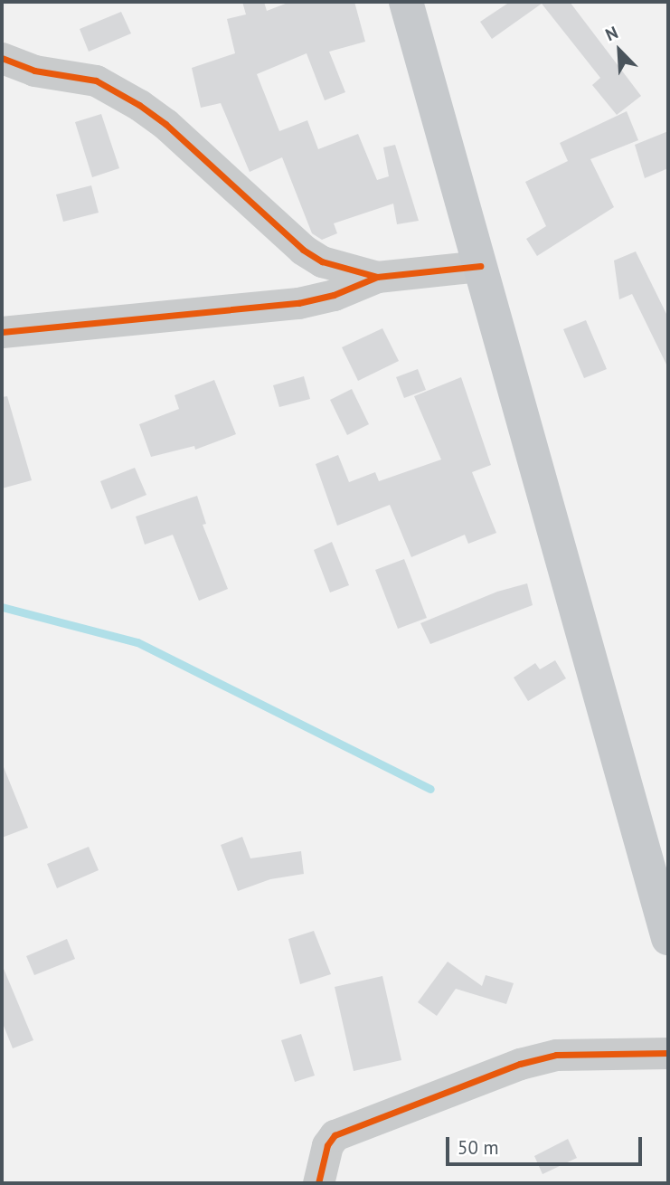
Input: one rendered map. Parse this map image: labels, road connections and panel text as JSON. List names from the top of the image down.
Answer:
{
  "scale_bar": "50 m",
  "north": "top left"
}
